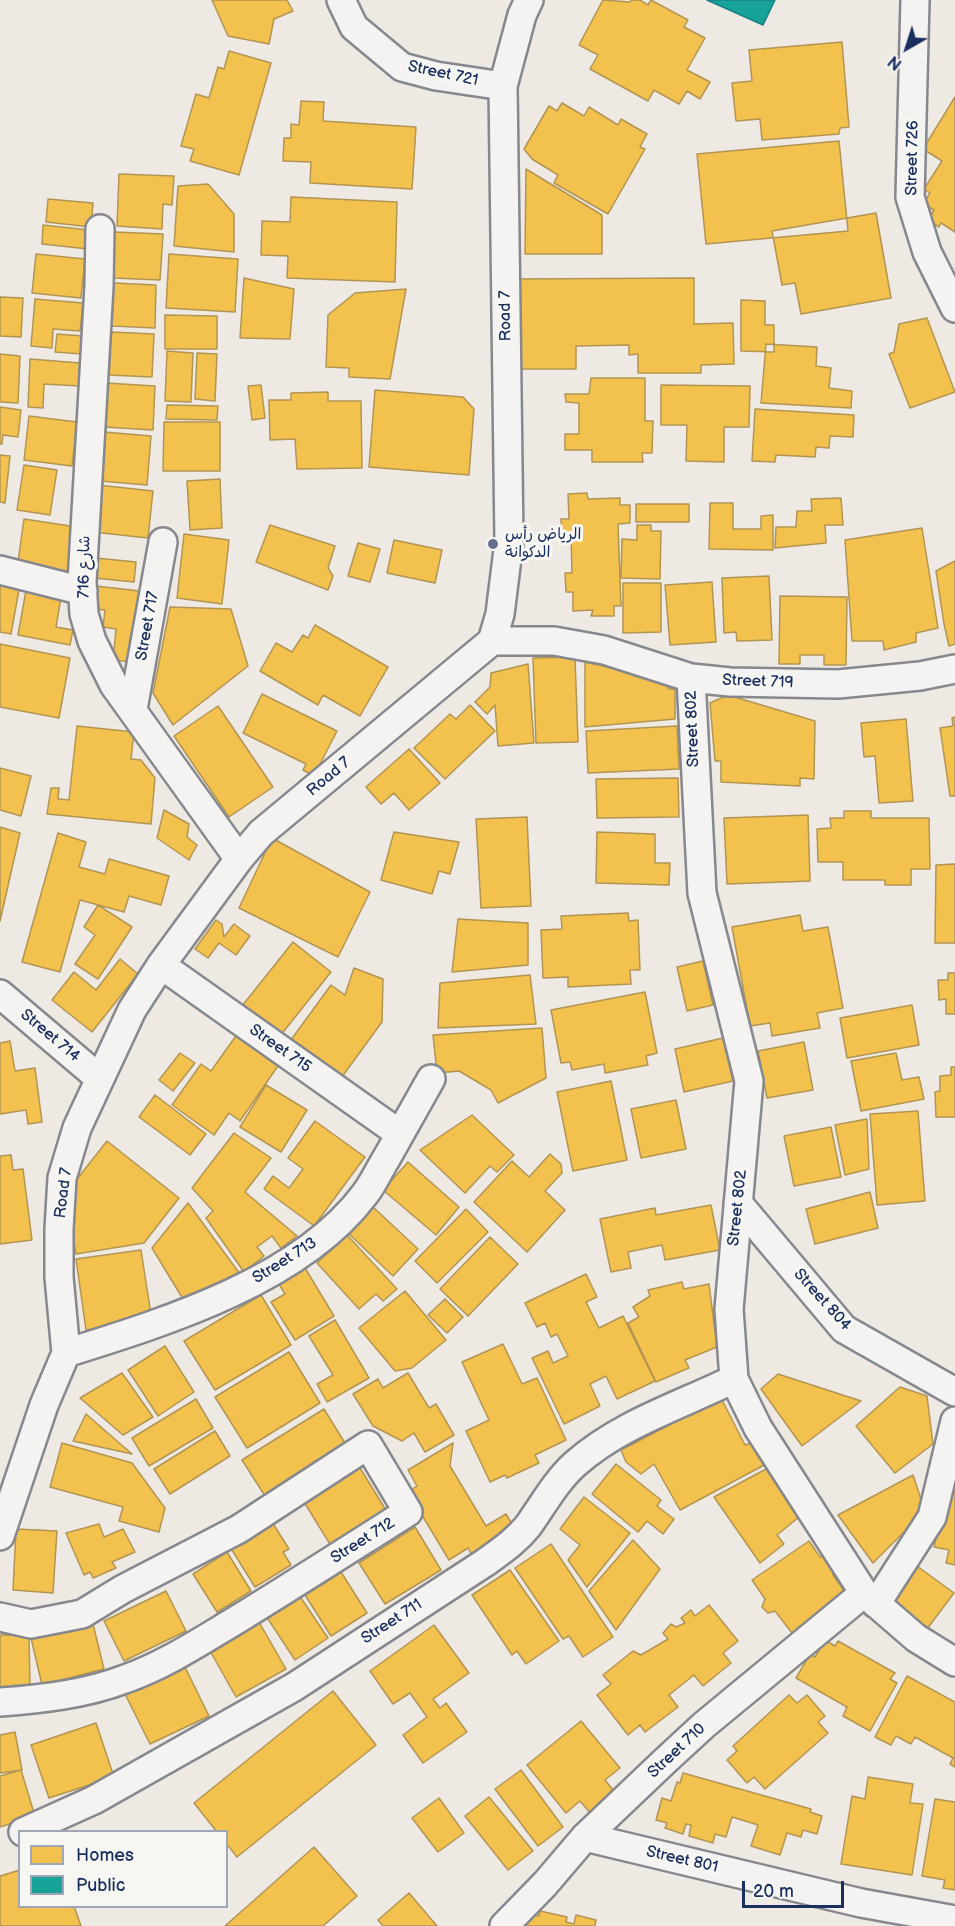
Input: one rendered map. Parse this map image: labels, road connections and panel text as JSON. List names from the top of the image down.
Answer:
{
  "streets": {
    "street": [
      "Street 721",
      "Street 726",
      "Road 7",
      "شارع 716",
      "Street 717",
      "Street 719",
      "Street 802",
      "Street 714",
      "Street 715",
      "Street 713",
      "Street 804",
      "Street 712",
      "Street 711",
      "Street 710",
      "Street 801"
    ]
  },
  "crossings": [
    ["Street 721", "Road 7"],
    ["Road 7", "شارع 716"],
    ["Road 7", "Street 719"],
    ["Road 7", "Street 714"],
    ["Road 7", "Street 715"],
    ["Road 7", "Street 713"],
    ["شارع 716", "Street 717"],
    ["Street 719", "Street 802"],
    ["Street 802", "Street 804"],
    ["Street 802", "Street 711"],
    ["Street 802", "Street 710"],
    ["Street 715", "Street 713"],
    ["Street 710", "Street 801"]
  ],
  "places": ["الرياض رأس الدكوانة"],
  "legend": ["Homes", "Public"],
  "scale_bar": "20 m",
  "north": "bottom left"
}
